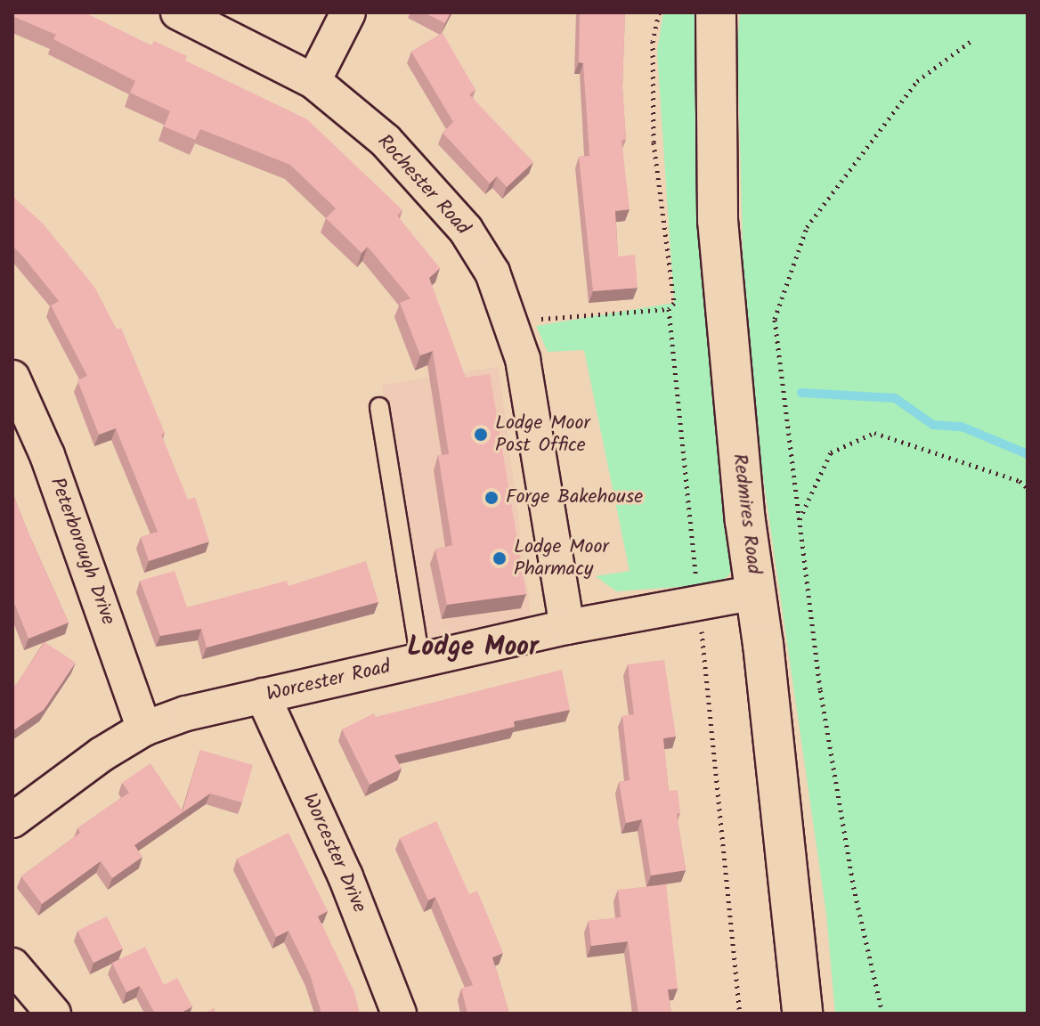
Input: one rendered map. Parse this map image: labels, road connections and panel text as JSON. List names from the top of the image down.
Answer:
{
  "streets": {
    "street": [
      "Rochester Road",
      "Redmires Road",
      "Peterborough Drive",
      "Worcester Road",
      "Worcester Drive"
    ]
  },
  "crossings": [
    ["Rochester Road", "Worcester Road"],
    ["Redmires Road", "Worcester Road"],
    ["Peterborough Drive", "Worcester Road"],
    ["Worcester Road", "Worcester Drive"]
  ],
  "districts": ["Lodge Moor"],
  "places": ["Lodge Moor Post Office", "Forge Bakehouse", "Lodge Moor Pharmacy"]
}
